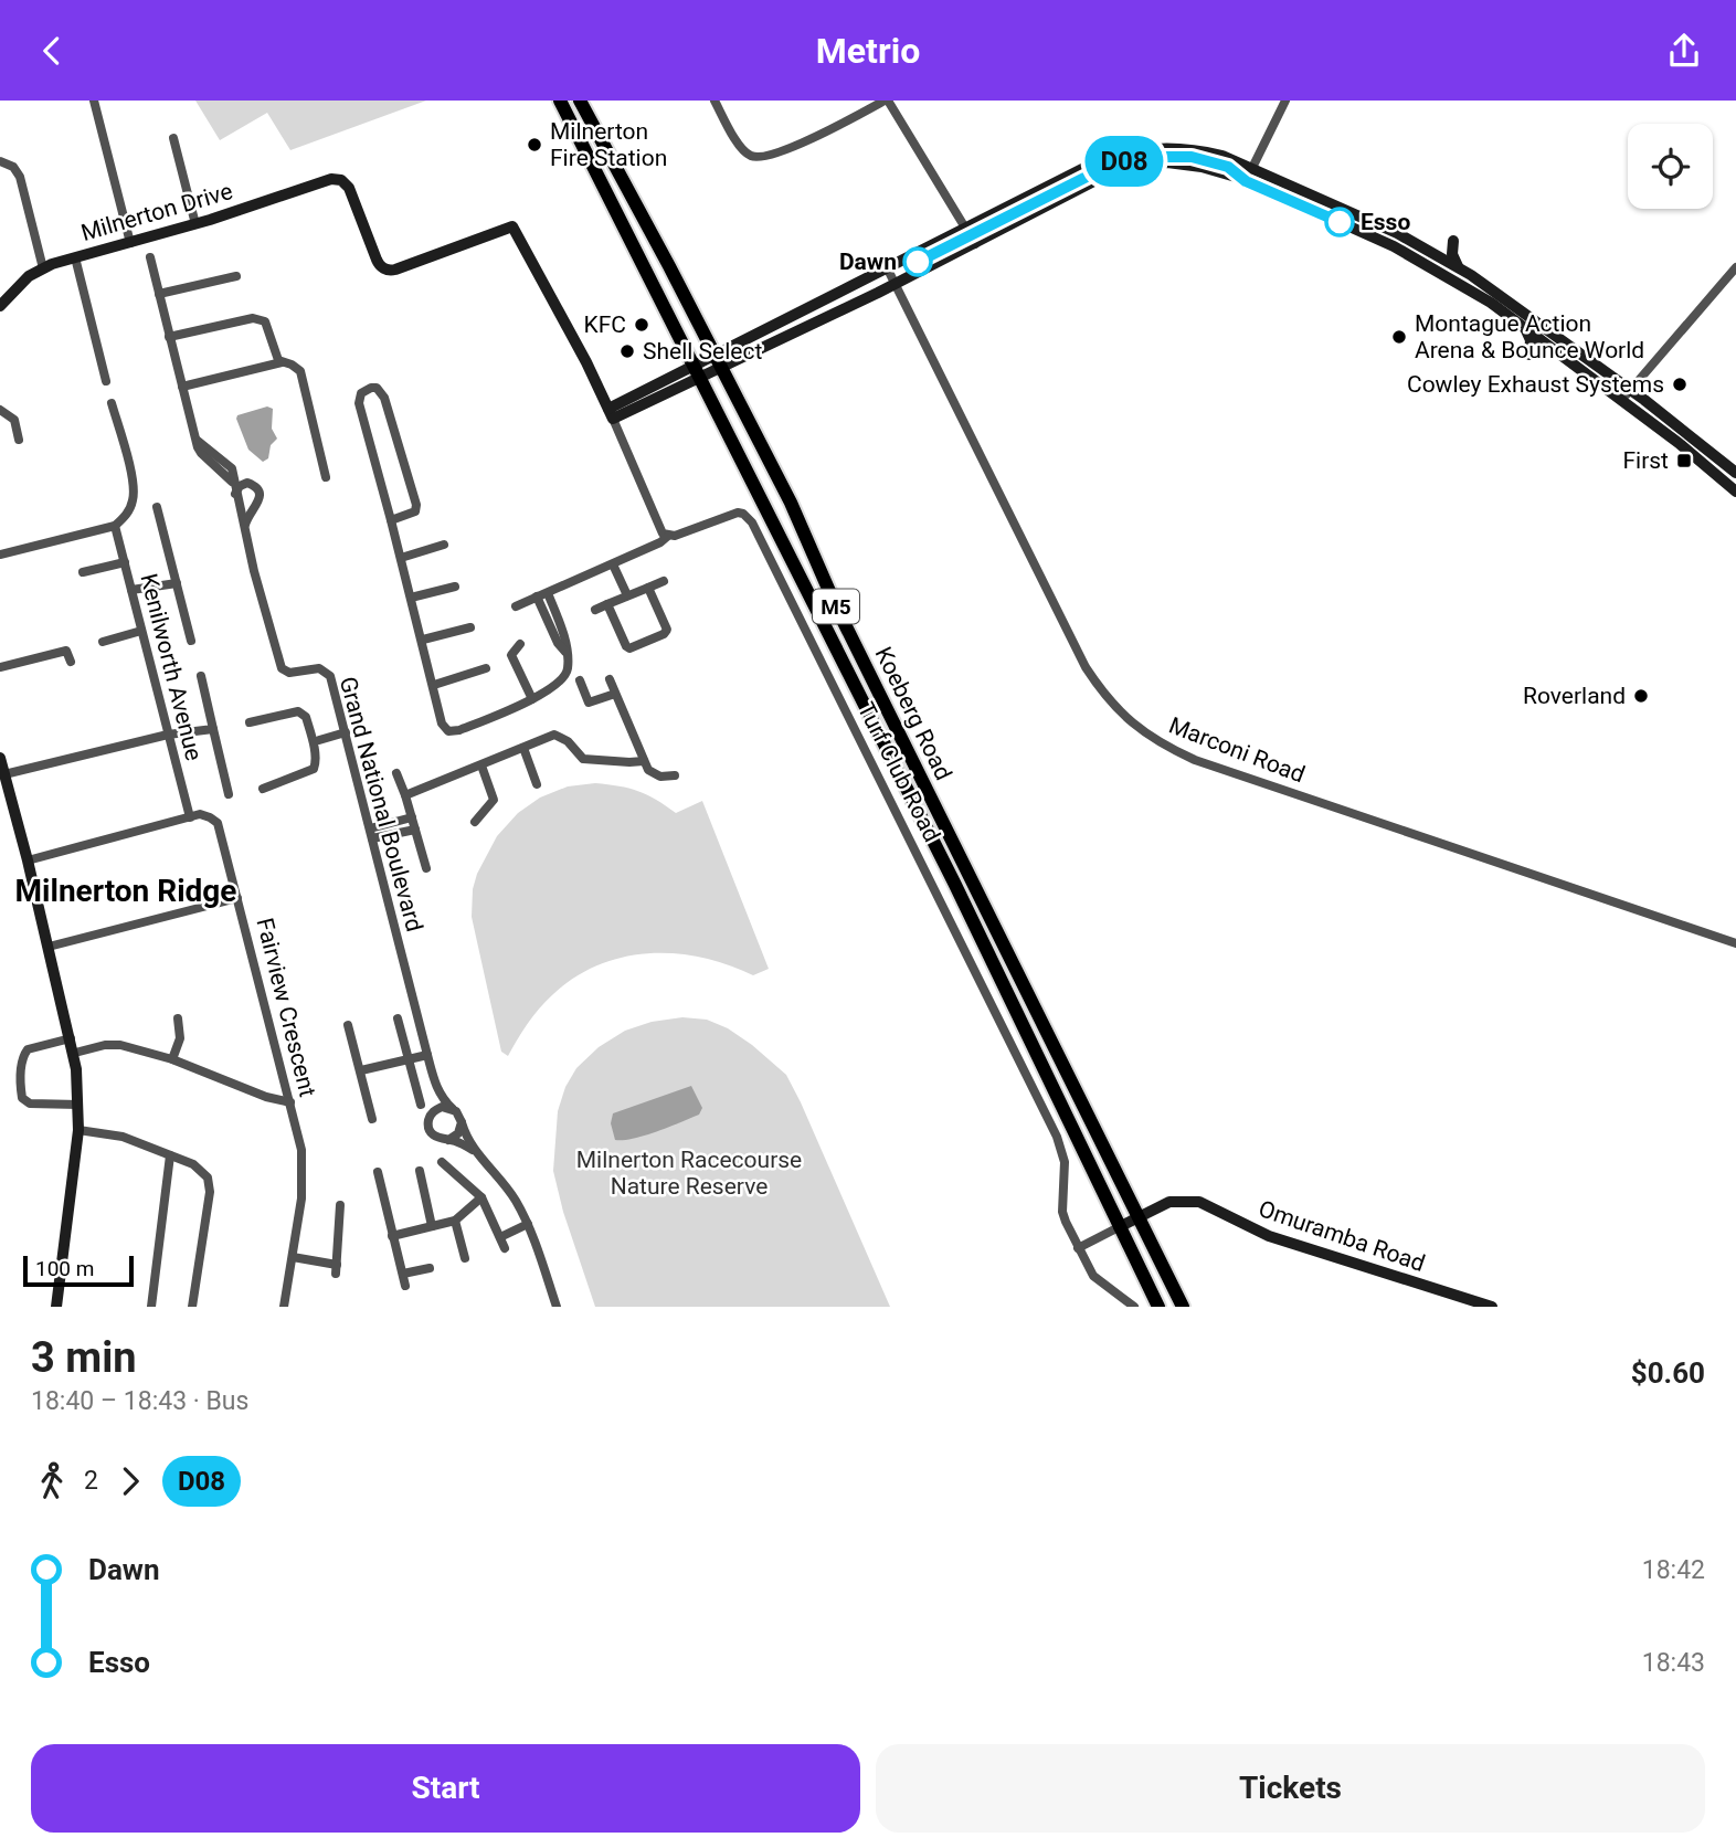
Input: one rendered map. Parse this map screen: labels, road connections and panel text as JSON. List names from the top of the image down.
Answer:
{
  "streets": {
    "main road": [
      "Milnerton Drive",
      "M5",
      "Koeberg Road",
      "Omuramba Road"
    ],
    "street": [
      "Kenilworth Avenue",
      "Marconi Road",
      "Turf Club Road",
      "Grand National Boulevard",
      "Fairview Crescent"
    ]
  },
  "crossings": [
    ["Kenilworth Avenue", "Fairview Crescent"],
    ["Koeberg Road", "Omuramba Road"]
  ],
  "districts": ["Milnerton Ridge"],
  "parks": ["Milnerton Racecourse Nature Reserve"],
  "places": {
    "other": [
      "Milnerton Fire Station",
      "Esso",
      "Dawn",
      "KFC",
      "Montague Action Arena & Bounce World",
      "Shell Select",
      "Cowley Exhaust Systems",
      "Roverland"
    ],
    "transit": ["First"]
  },
  "lines": ["bus line D08"],
  "scale_bar": "100 m",
  "page": {
    "header": "Metrio",
    "on_map": "D08",
    "scale": "100 m",
    "heading": ["3 min", "18:40 – 18:43 · Bus", "$0.60"],
    "legs": ["2", "D08"],
    "list": [
      {
        "name": "Dawn",
        "value": "18:42"
      },
      {
        "name": "Esso",
        "value": "18:43"
      }
    ],
    "buttons": ["Start", "Tickets"]
  }
}
